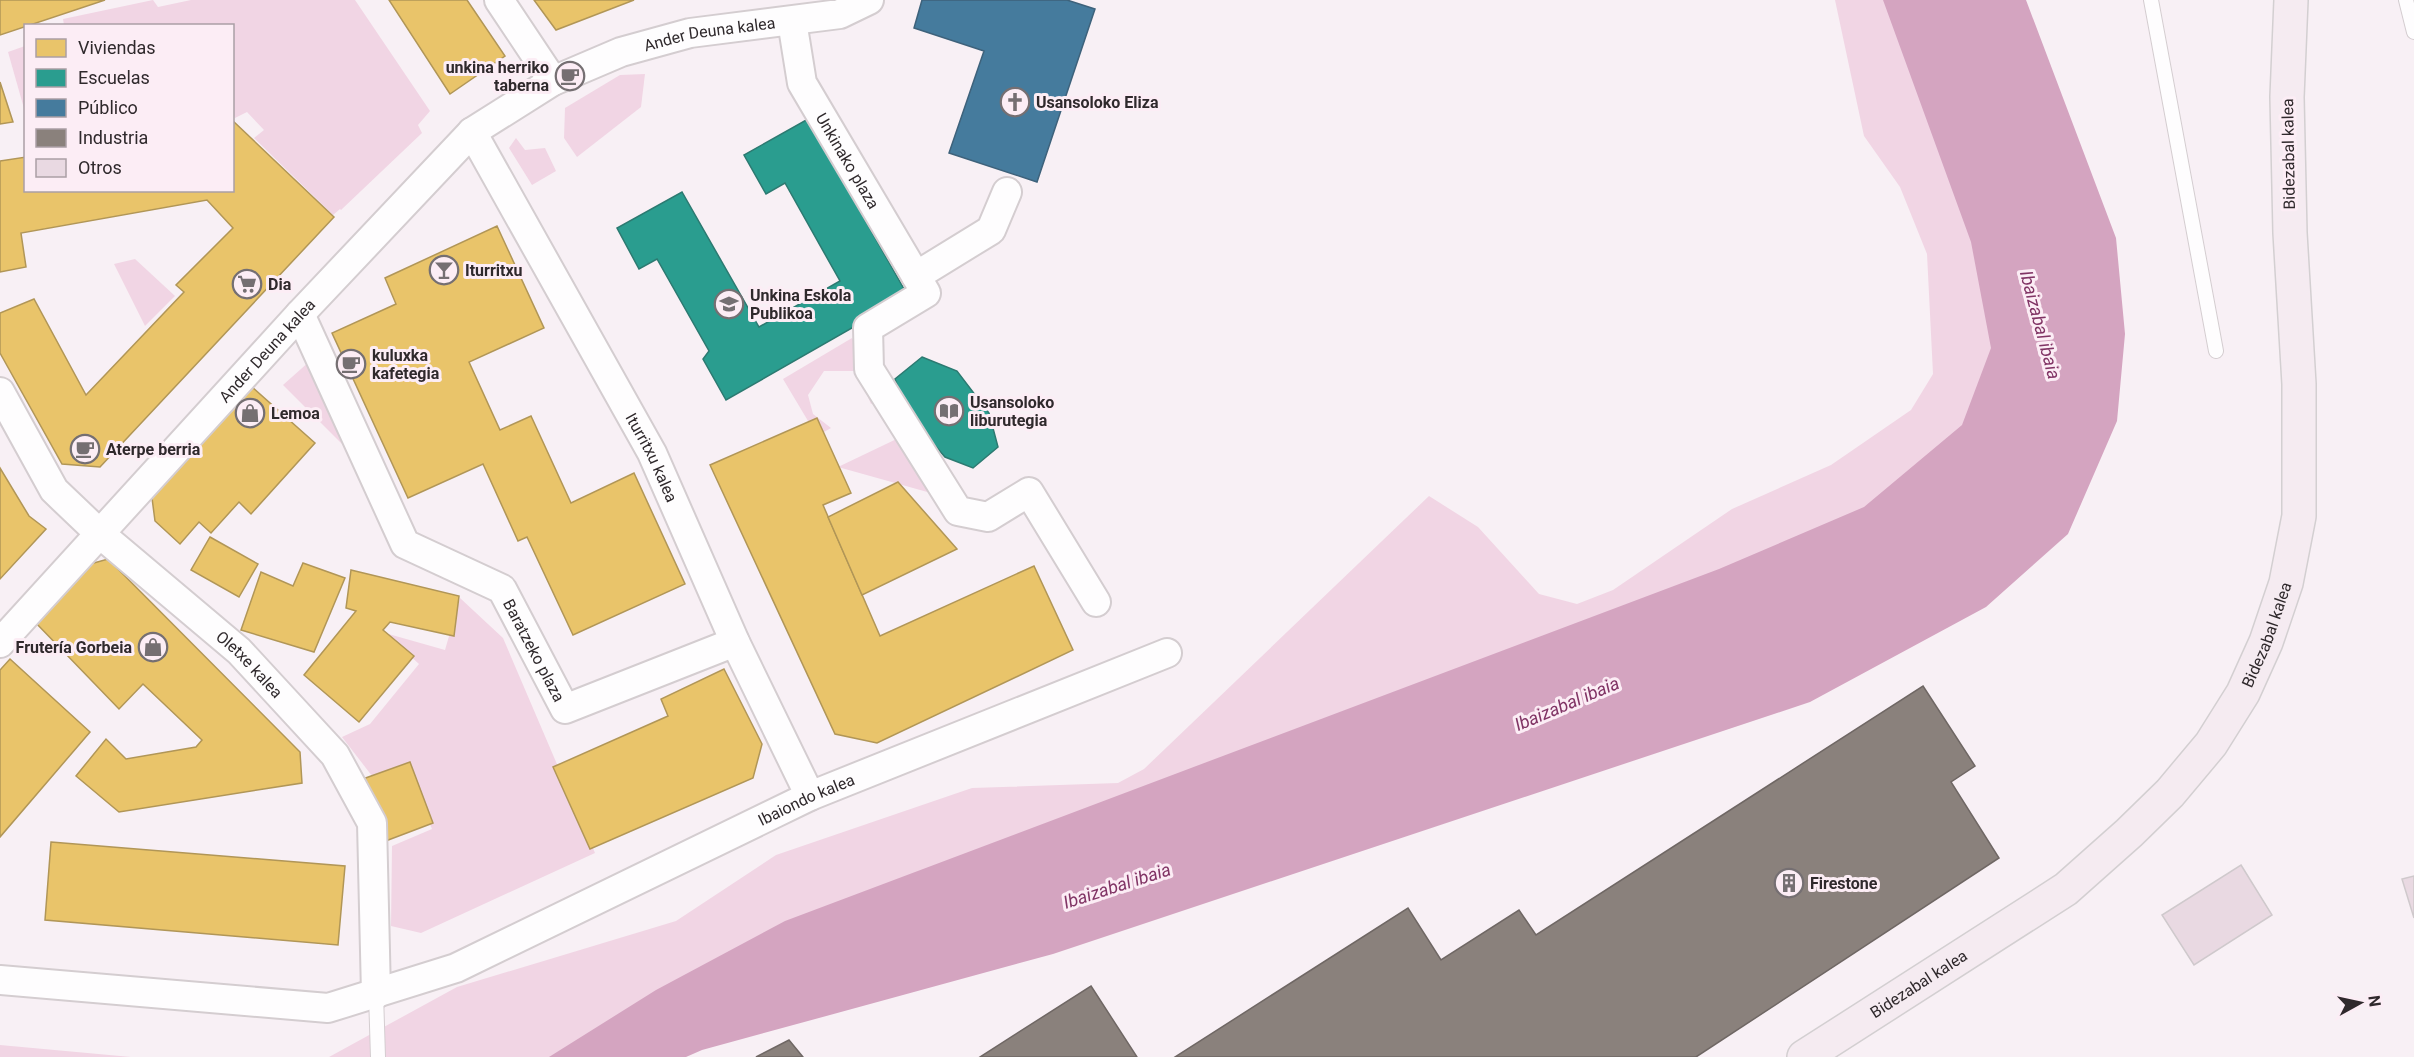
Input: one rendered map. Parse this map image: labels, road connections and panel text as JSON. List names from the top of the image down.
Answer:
{
  "streets": {
    "highway": ["Bidezabal kalea"],
    "street": [
      "Ander Deuna kalea",
      "Unkinako plaza",
      "Iturritxu kalea",
      "Baratzeko plaza",
      "Oletxe kalea",
      "Ibaiondo kalea"
    ]
  },
  "crossings": [
    ["Ander Deuna kalea", "Unkinako plaza"],
    ["Ander Deuna kalea", "Iturritxu kalea"],
    ["Ander Deuna kalea", "Baratzeko plaza"],
    ["Ander Deuna kalea", "Oletxe kalea"],
    ["Iturritxu kalea", "Baratzeko plaza"],
    ["Iturritxu kalea", "Ibaiondo kalea"],
    ["Oletxe kalea", "Ibaiondo kalea"]
  ],
  "water": ["Ibaizabal ibaia"],
  "places": {
    "cafe": ["unkina herriko taberna", "kuluxka kafetegia", "Aterpe berria"],
    "church": ["Usansoloko Eliza"],
    "bar": ["Iturritxu"],
    "supermarket": ["Dia"],
    "school or university": ["Unkina Eskola Publikoa"],
    "library": ["Usansoloko liburutegia"],
    "shop": ["Lemoa", "Frutería Gorbeia"],
    "building": ["Firestone"]
  },
  "legend": [
    "Viviendas",
    "Escuelas",
    "Público",
    "Industria",
    "Otros"
  ],
  "north": "right"
}
